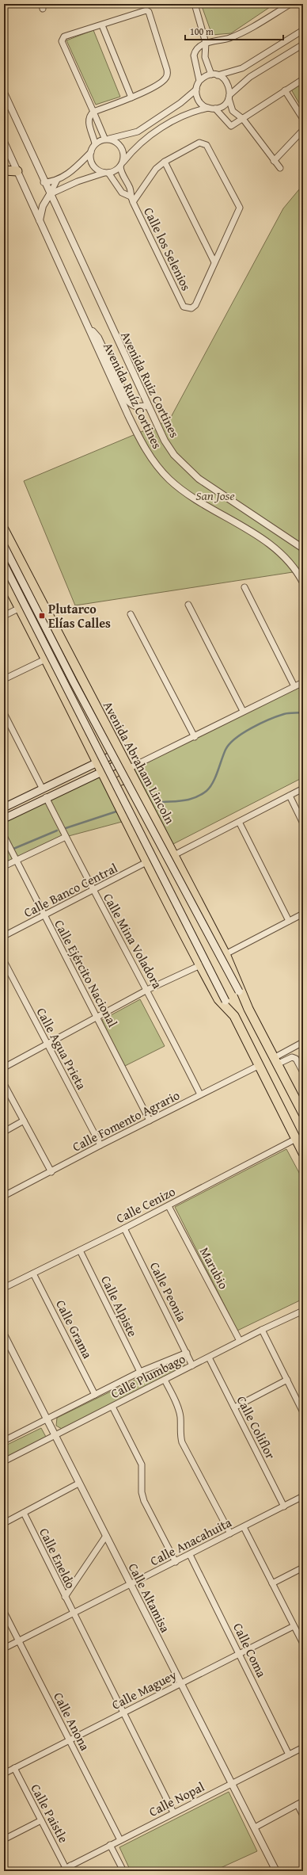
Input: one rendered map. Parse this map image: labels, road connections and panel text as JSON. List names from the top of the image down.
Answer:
{
  "streets": {
    "main road": ["Avenida Abraham Lincoln"],
    "street": [
      "Calle los Selenios",
      "Avenida Ruiz Cortines",
      "Avenida Ruíz Cortines",
      "Calle Banco Central",
      "Calle Mina Voladora",
      "Calle Ejército Nacional",
      "Calle Agua Prieta",
      "Calle Fomento Agrario",
      "Calle Cenizo",
      "Marubio",
      "Calle Peonia",
      "Calle Alpiste",
      "Calle Grama",
      "Calle Plumbago",
      "Calle Coliflor",
      "Calle Anacahuita",
      "Calle Eneldo",
      "Calle Altamisa",
      "Calle Coma",
      "Calle Maguey",
      "Calle Anona",
      "Calle Nopal",
      "Calle Paistle"
    ]
  },
  "crossings": [
    ["Calle Banco Central", "Calle Mina Voladora"],
    ["Calle Banco Central", "Calle Ejército Nacional"],
    ["Calle Mina Voladora", "Calle Fomento Agrario"],
    ["Calle Ejército Nacional", "Calle Fomento Agrario"],
    ["Calle Agua Prieta", "Calle Fomento Agrario"],
    ["Calle Cenizo", "Marubio"],
    ["Calle Cenizo", "Calle Peonia"],
    ["Calle Cenizo", "Calle Alpiste"],
    ["Calle Cenizo", "Calle Grama"],
    ["Marubio", "Calle Plumbago"],
    ["Calle Peonia", "Calle Plumbago"],
    ["Calle Alpiste", "Calle Plumbago"],
    ["Calle Grama", "Calle Plumbago"],
    ["Calle Plumbago", "Calle Coliflor"],
    ["Calle Plumbago", "Calle Altamisa"],
    ["Calle Coliflor", "Calle Anacahuita"],
    ["Calle Anacahuita", "Calle Eneldo"],
    ["Calle Anacahuita", "Calle Altamisa"],
    ["Calle Anacahuita", "Calle Coma"],
    ["Calle Anacahuita", "Calle Anona"],
    ["Calle Eneldo", "Calle Maguey"],
    ["Calle Eneldo", "Calle Nopal"],
    ["Calle Altamisa", "Calle Maguey"],
    ["Calle Altamisa", "Calle Nopal"],
    ["Calle Coma", "Calle Maguey"],
    ["Calle Coma", "Calle Nopal"],
    ["Calle Maguey", "Calle Anona"],
    ["Calle Maguey", "Calle Paistle"],
    ["Calle Anona", "Calle Nopal"],
    ["Calle Nopal", "Calle Paistle"]
  ],
  "parks": ["San Jose"],
  "places": {
    "transit": ["Plutarco Elías Calles"]
  },
  "scale_bar": "100 m"
}
